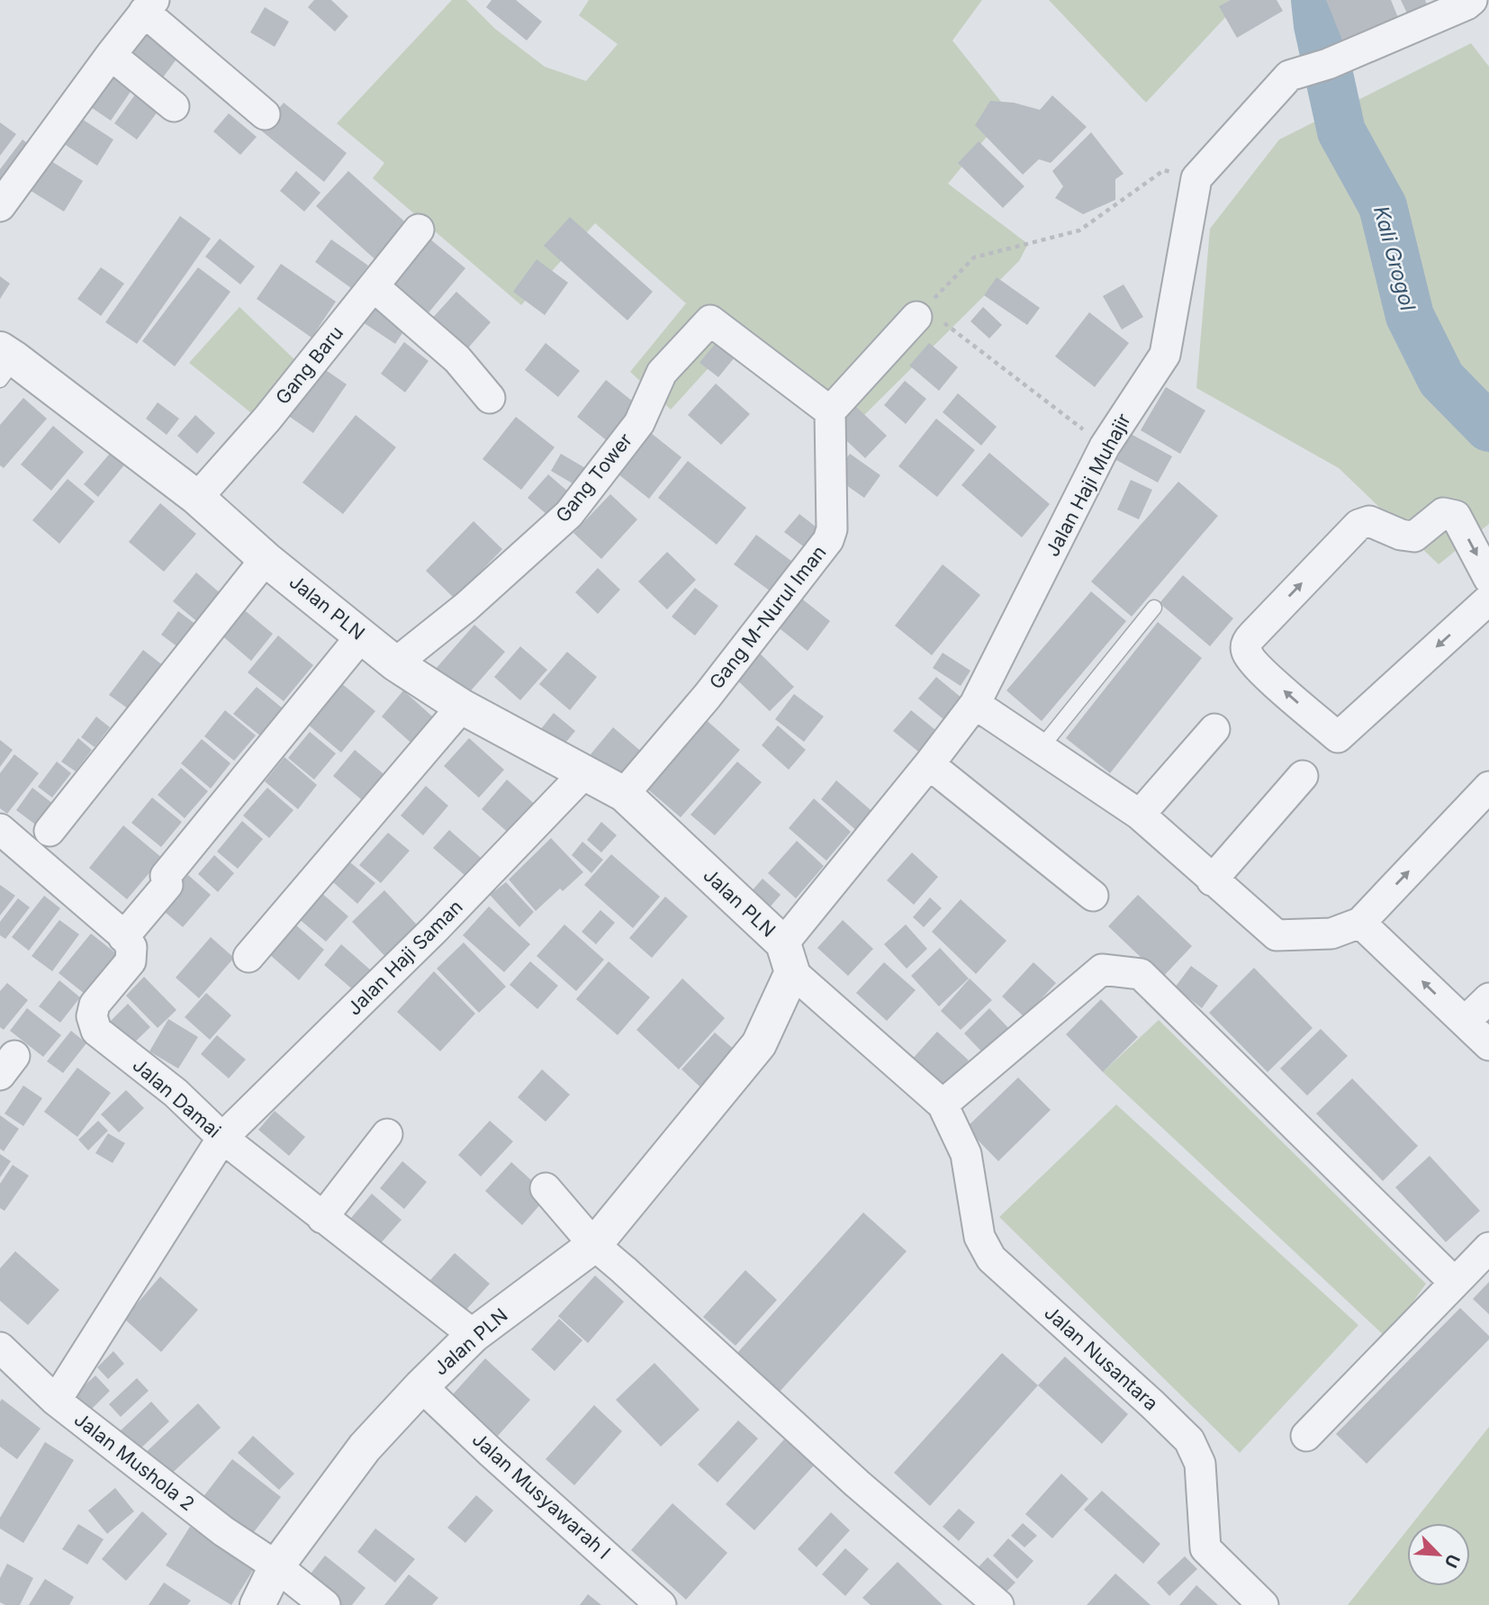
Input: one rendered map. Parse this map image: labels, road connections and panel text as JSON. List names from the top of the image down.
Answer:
{
  "streets": {
    "street": [
      "Gang Baru",
      "Gang Tower",
      "Jalan Haji Muhajir",
      "Jalan PLN",
      "Gang M-Nurul Iman",
      "Jalan Haji Saman",
      "Jalan Damai",
      "Jalan Nusantara",
      "Jalan Mushola 2",
      "Jalan Musyawarah I"
    ]
  },
  "crossings": [
    ["Gang Baru", "Jalan PLN"],
    ["Gang Tower", "Jalan PLN"],
    ["Gang Tower", "Gang M-Nurul Iman"],
    ["Jalan Haji Muhajir", "Jalan PLN"],
    ["Jalan PLN", "Gang M-Nurul Iman"],
    ["Jalan PLN", "Jalan Haji Saman"],
    ["Jalan PLN", "Jalan Damai"],
    ["Jalan PLN", "Jalan Mushola 2"],
    ["Jalan PLN", "Jalan Musyawarah I"],
    ["Jalan Haji Saman", "Jalan Damai"],
    ["Jalan Haji Saman", "Jalan Mushola 2"]
  ],
  "water": ["Kali Grogol"],
  "north": "bottom right"
}
